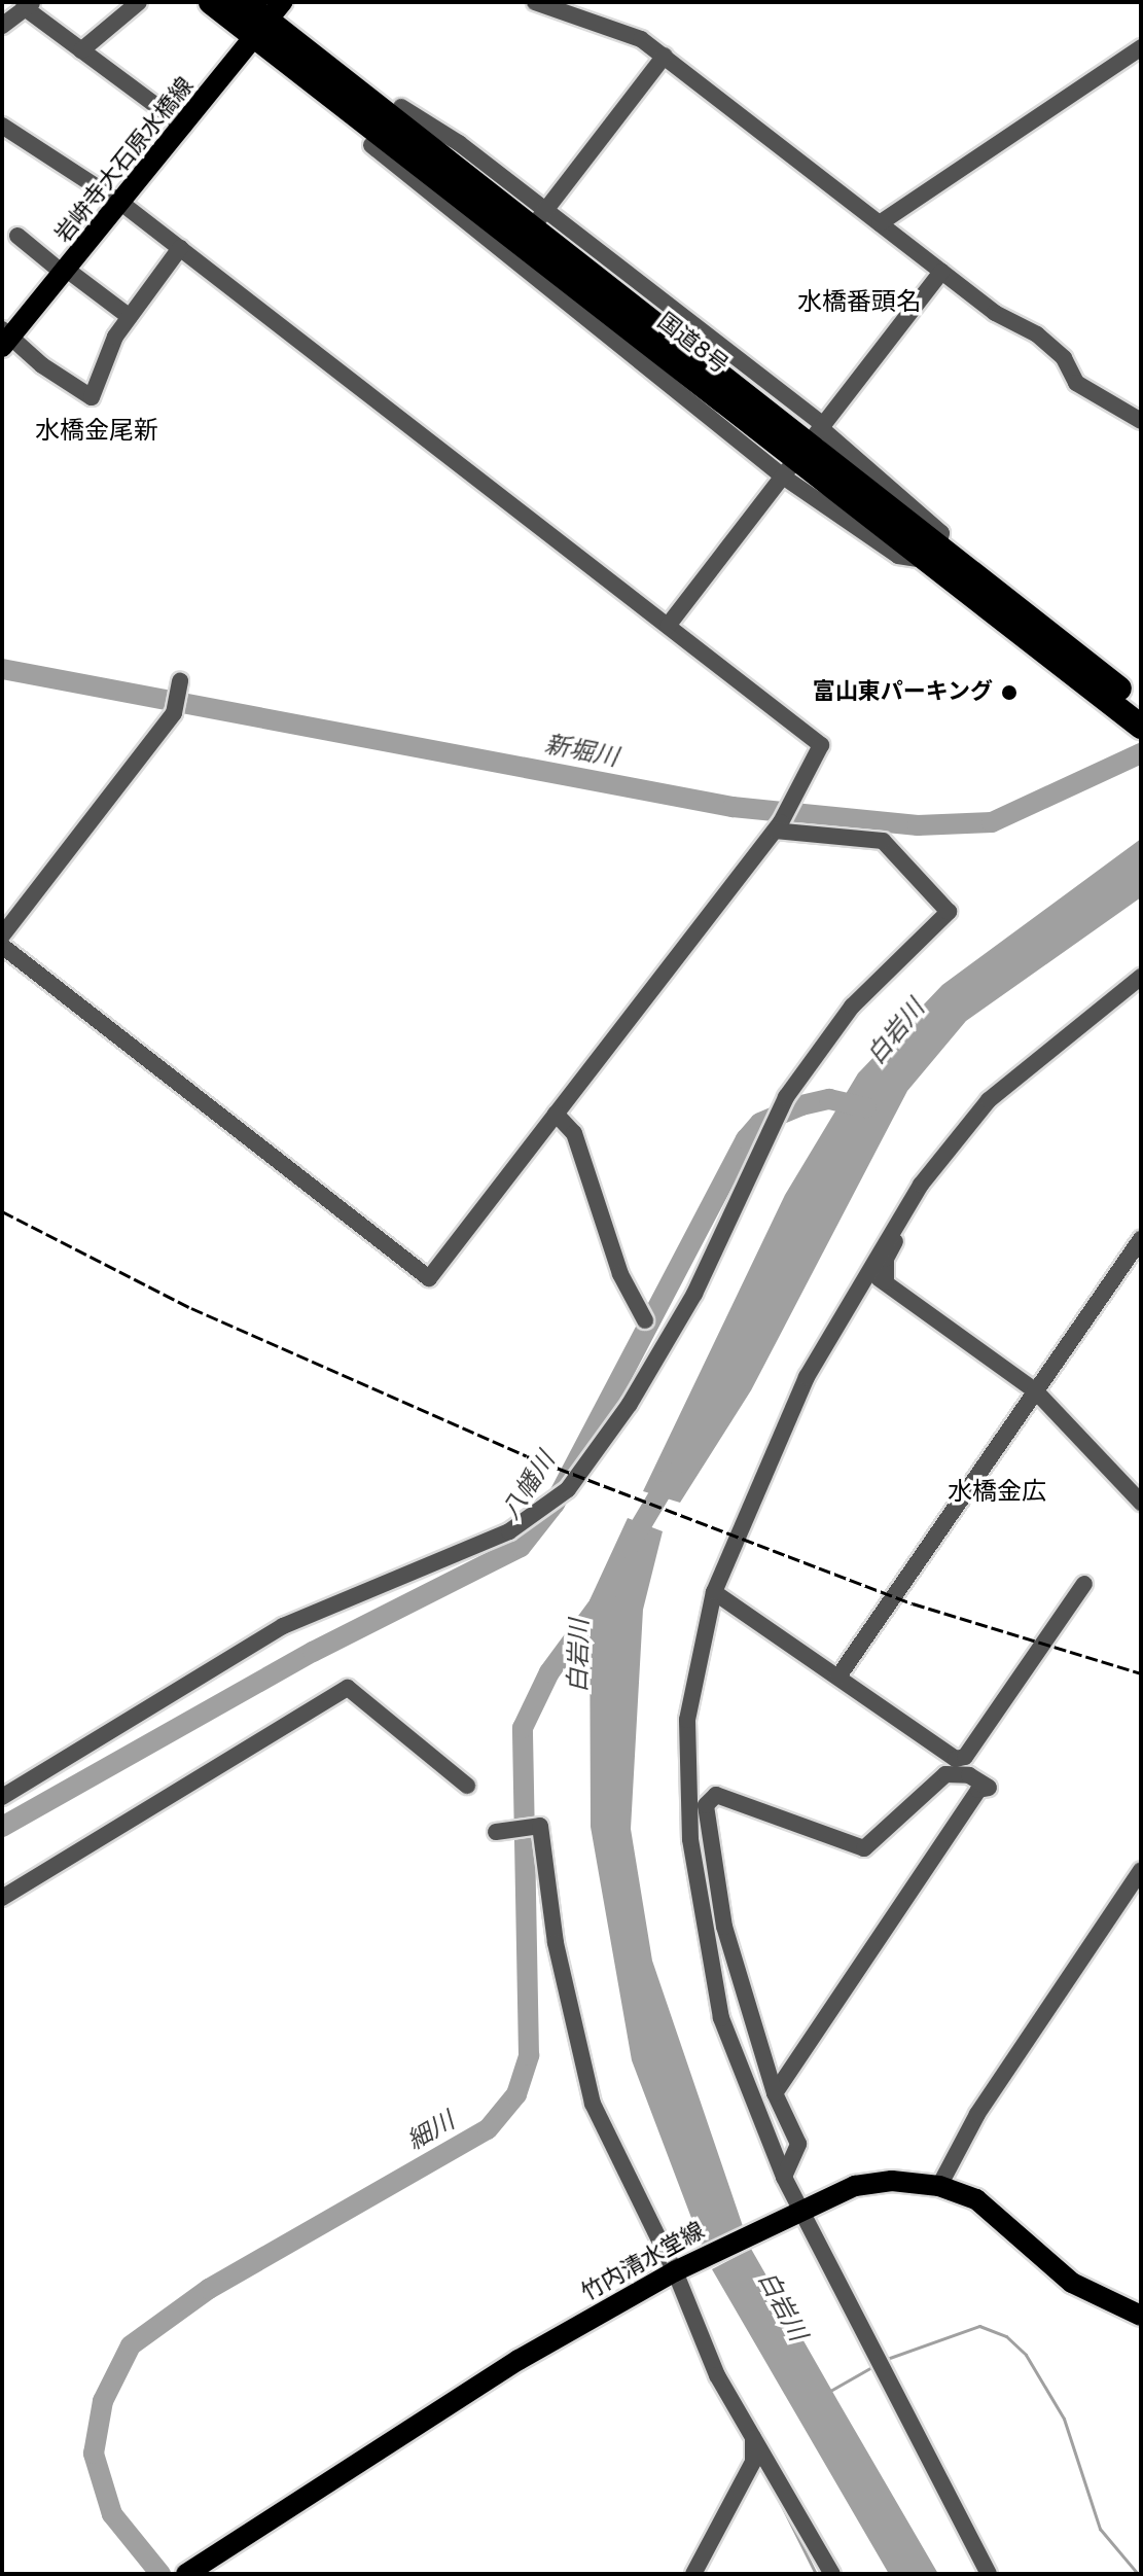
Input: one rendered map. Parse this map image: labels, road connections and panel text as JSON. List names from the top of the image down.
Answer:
{
  "streets": {
    "highway": ["国道8号"],
    "main road": ["岩峅寺大石原水橋線", "竹内清水堂線"]
  },
  "crossings": [
    ["岩峅寺大石原水橋線", "国道8号"]
  ],
  "districts": ["水橋番頭名", "水橋金尾新", "水橋金広"],
  "water": [
    "新堀川",
    "白岩川",
    "八幡川",
    "細川"
  ],
  "places": ["富山東パーキング"]
}
